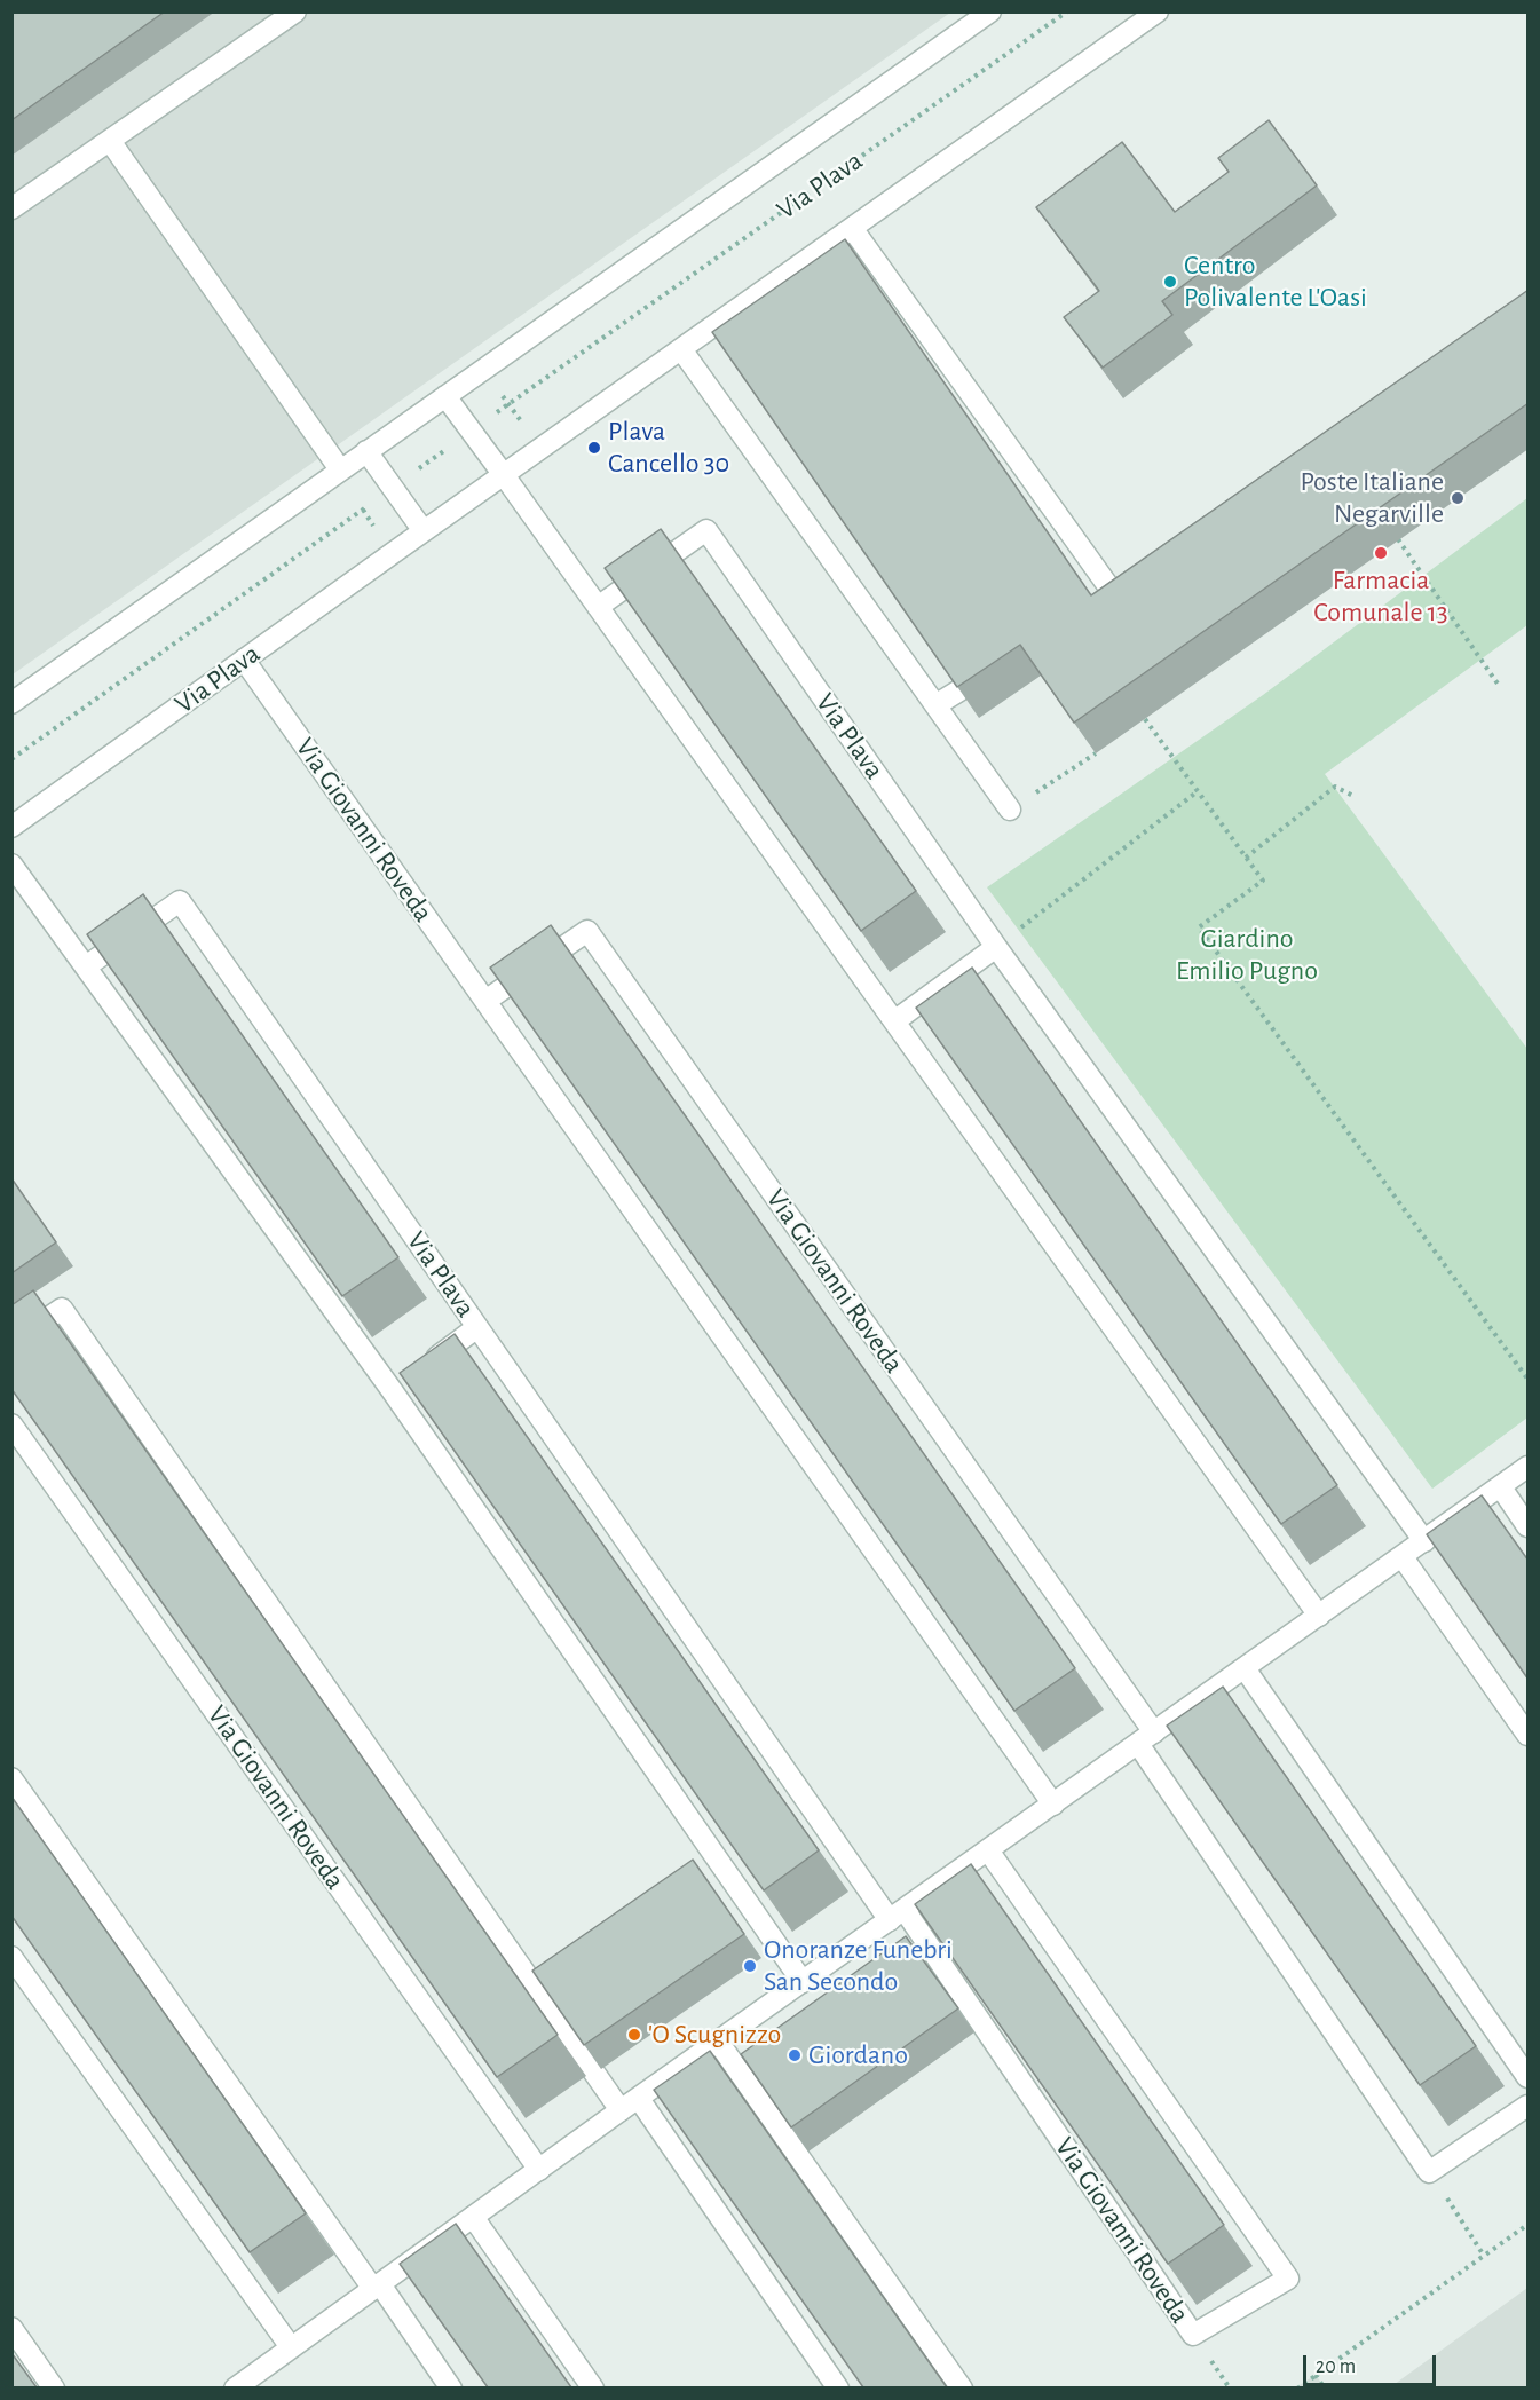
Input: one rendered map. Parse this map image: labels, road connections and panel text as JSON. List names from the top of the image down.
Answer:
{
  "streets": {
    "street": ["Via Plava", "Via Giovanni Roveda"]
  },
  "crossings": [
    ["Via Plava", "Via Giovanni Roveda"]
  ],
  "parks": ["Giardino Emilio Pugno"],
  "places": [
    "Centro Polivalente L'Oasi",
    "Plava Cancello 30",
    "Poste Italiane Negarville",
    "Farmacia Comunale 13",
    "Onoranze Funebri San Secondo",
    "'O Scugnizzo",
    "Giordano"
  ],
  "scale_bar": "20 m"
}
